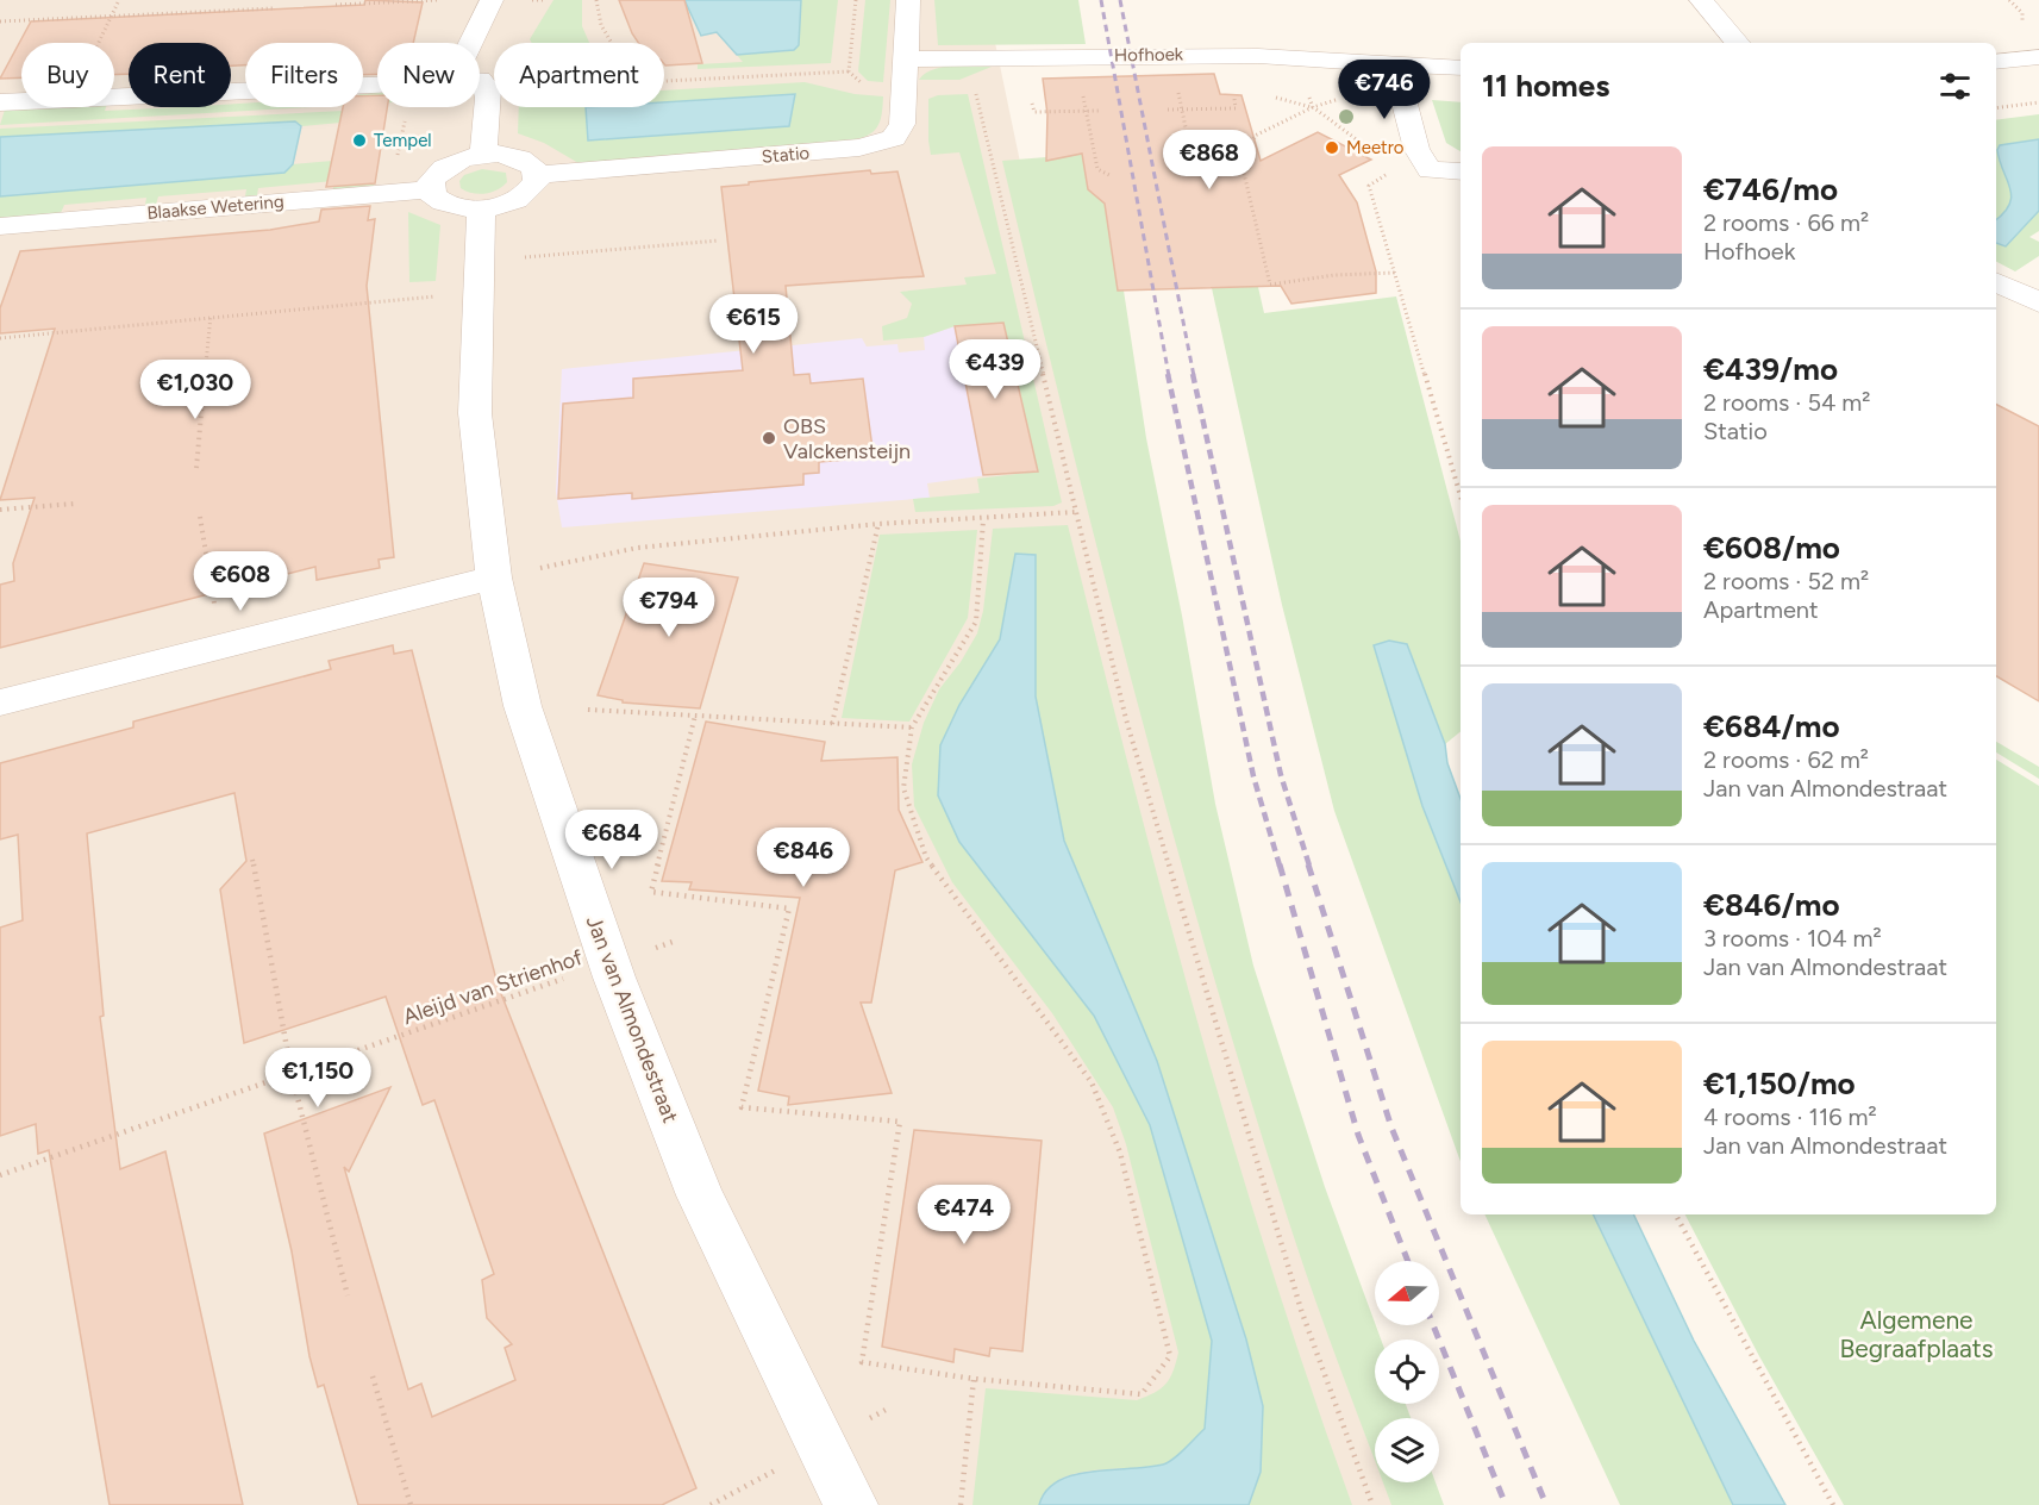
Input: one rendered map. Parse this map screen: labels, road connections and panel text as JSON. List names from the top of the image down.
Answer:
{
  "streets": {
    "street": [
      "Hofhoek",
      "Statio",
      "Blaakse Wetering",
      "Jan van Almondestraat"
    ],
    "path": ["Aleijd van Strienhof"]
  },
  "crossings": [
    ["Hofhoek", "Statio"],
    ["Aleijd van Strienhof", "Jan van Almondestraat"]
  ],
  "parks": ["Algemene Begraafplaats"],
  "places": ["Tempel", "Meetro", "OBS Valckensteijn"],
  "north": "left",
  "page": {
    "chip": [
      "Buy",
      "Rent",
      "Filters",
      "New",
      "Apartment"
    ],
    "heading": "11 homes",
    "price": [
      "€746",
      "€868",
      "€615",
      "€439",
      "€1,030",
      "€608",
      "€794",
      "€684",
      "€846",
      "€1,150",
      "€474"
    ],
    "list": [
      {
        "name": "€746/mo",
        "note": "2 rooms · 66 m² · Hofhoek"
      },
      {
        "name": "€439/mo",
        "note": "2 rooms · 54 m² · Statio"
      },
      {
        "name": "€608/mo",
        "note": "2 rooms · 52 m² · Apartment"
      },
      {
        "name": "€684/mo",
        "note": "2 rooms · 62 m² · Jan van Almondestraat"
      },
      {
        "name": "€846/mo",
        "note": "3 rooms · 104 m² · Jan van Almondestraat"
      },
      {
        "name": "€1,150/mo",
        "note": "4 rooms · 116 m² · Jan van Almondestraat"
      }
    ]
  }
}
